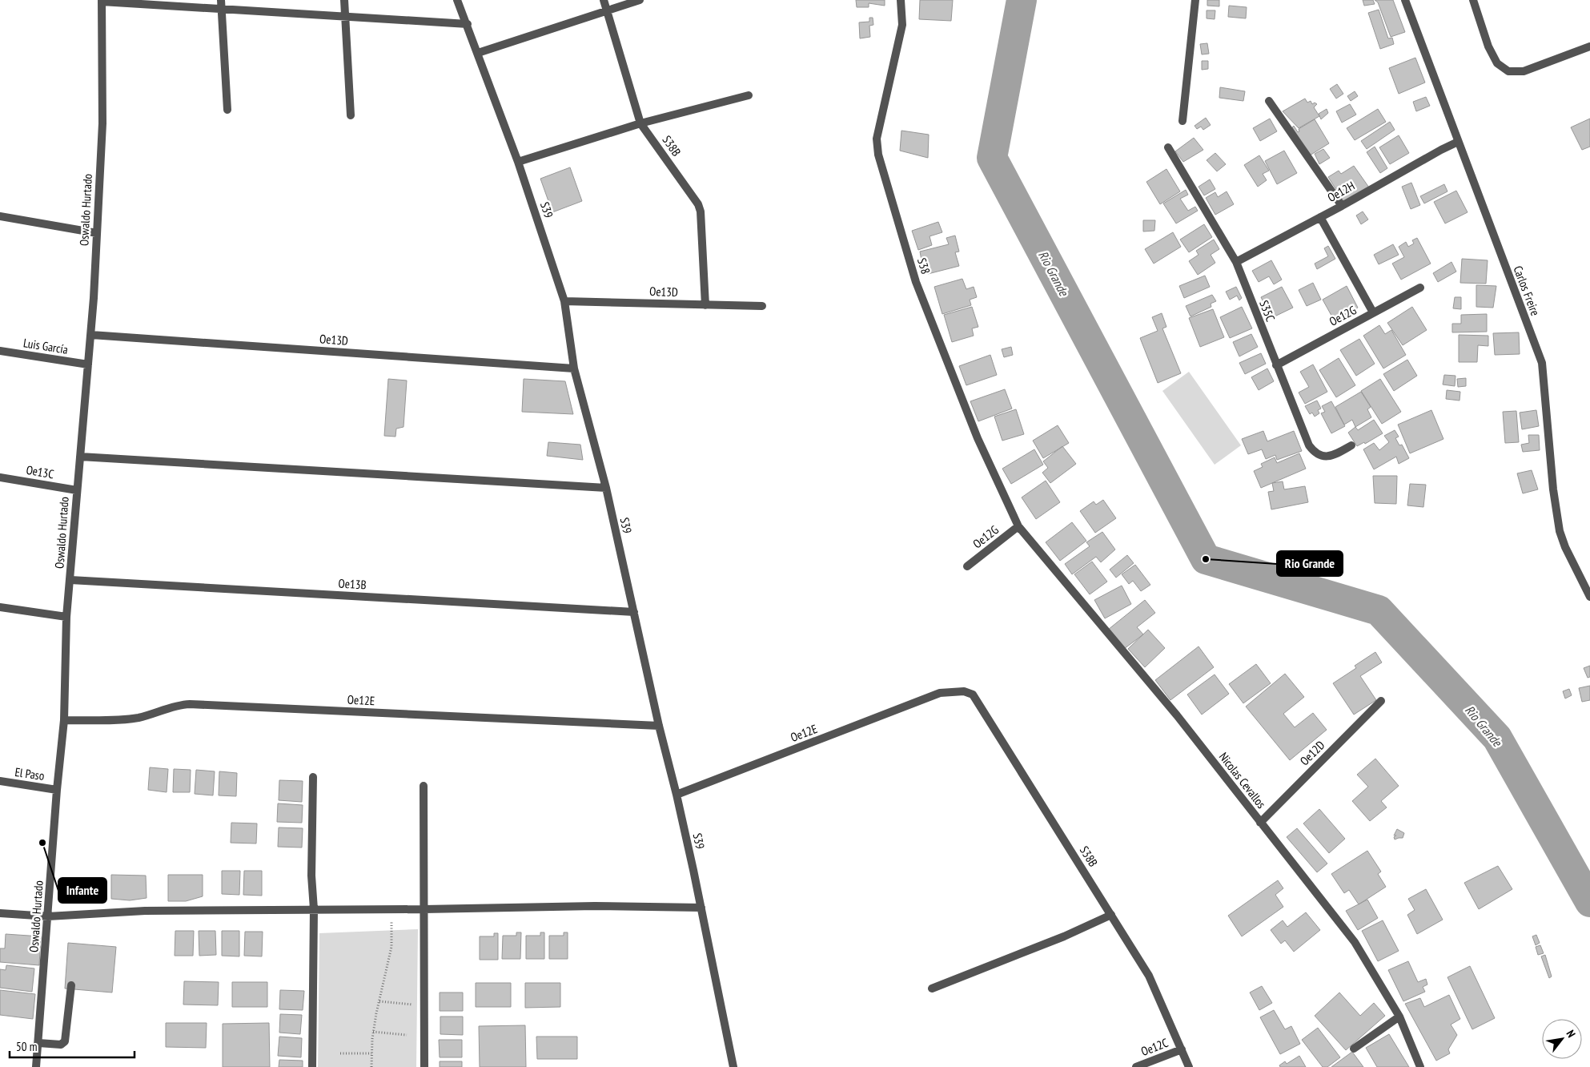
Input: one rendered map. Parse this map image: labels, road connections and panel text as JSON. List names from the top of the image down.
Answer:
{
  "streets": {
    "street": [
      "S38B",
      "Oe12H",
      "Oswaldo Hurtado",
      "S39",
      "S38",
      "Carlos Freire",
      "Oe13D",
      "S35C",
      "Oe12G",
      "Luis García",
      "Oe13C",
      "Oe13B",
      "Oe12E",
      "Oe12D",
      "El Paso",
      "Nicolas Cevallos",
      "Oe12C"
    ]
  },
  "crossings": [
    ["S38B", "Oe13D"],
    ["S38B", "Oe12E"],
    ["S38B", "Oe12C"],
    ["Oe12H", "Carlos Freire"],
    ["Oe12H", "S35C"],
    ["Oswaldo Hurtado", "Oe13D"],
    ["Oswaldo Hurtado", "Luis García"],
    ["Oswaldo Hurtado", "Oe13C"],
    ["Oswaldo Hurtado", "Oe13B"],
    ["Oswaldo Hurtado", "Oe12E"],
    ["Oswaldo Hurtado", "El Paso"],
    ["S39", "Oe13D"],
    ["S39", "Oe13B"],
    ["S39", "Oe12E"],
    ["S38", "Oe12G"],
    ["S38", "Nicolas Cevallos"],
    ["S35C", "Oe12G"],
    ["Oe12G", "Nicolas Cevallos"],
    ["Oe12D", "Nicolas Cevallos"]
  ],
  "water": ["Rio Grande"],
  "places": ["Rio Grande", "Infante"],
  "scale_bar": "50 m",
  "north": "top right"
}
